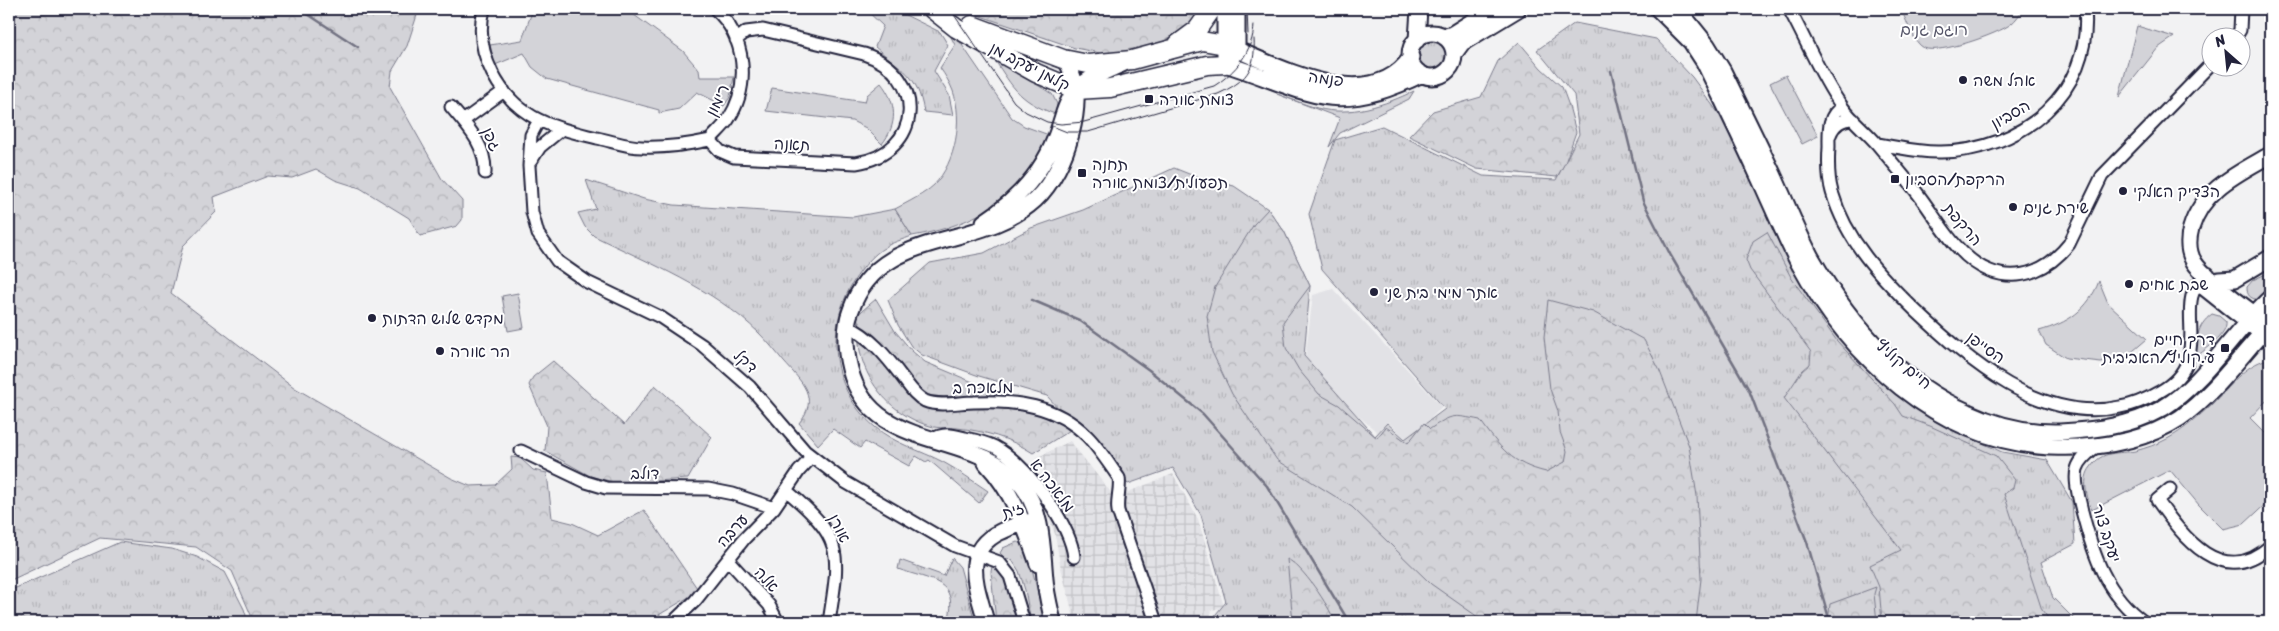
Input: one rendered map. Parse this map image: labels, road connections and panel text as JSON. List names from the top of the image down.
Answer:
{
  "streets": {
    "main road": [
      "קלמן יעקב מן",
      "פנמה",
      "חיים קוליץ",
      "זית"
    ],
    "street": [
      "רימון",
      "הסביון",
      "גפן",
      "תאנה",
      "הרקפת",
      "הסייפן",
      "דקל",
      "מלאכה ב",
      "דולב",
      "מלאכה א",
      "אורן",
      "ערבה",
      "יעקב צור",
      "אלה"
    ]
  },
  "crossings": [
    ["קלמן יעקב מן", "פנמה"],
    ["רימון", "תאנה"],
    ["הסביון", "הרקפת"],
    ["הרקפת", "הסייפן"],
    ["דקל", "זית"],
    ["דקל", "ערבה"],
    ["חיים קוליץ", "יעקב צור"],
    ["דולב", "ערבה"],
    ["אורן", "ערבה"],
    ["ערבה", "אלה"]
  ],
  "parks": ["רוגם גנים"],
  "places": {
    "other": [
      "אהל משה",
      "הצדיק האלקי",
      "שירת גנים",
      "שבת אחים",
      "אתר מימי בית שני",
      "מקדש שלוש הדתות",
      "הר אורה"
    ],
    "transit": [
      "צומת אורה",
      "תחנה תפעולית/צומת אורה",
      "הרקפת/הסביון",
      "דרך חיים ע.קוליץ/האביבית"
    ]
  },
  "north": "top left"
}
